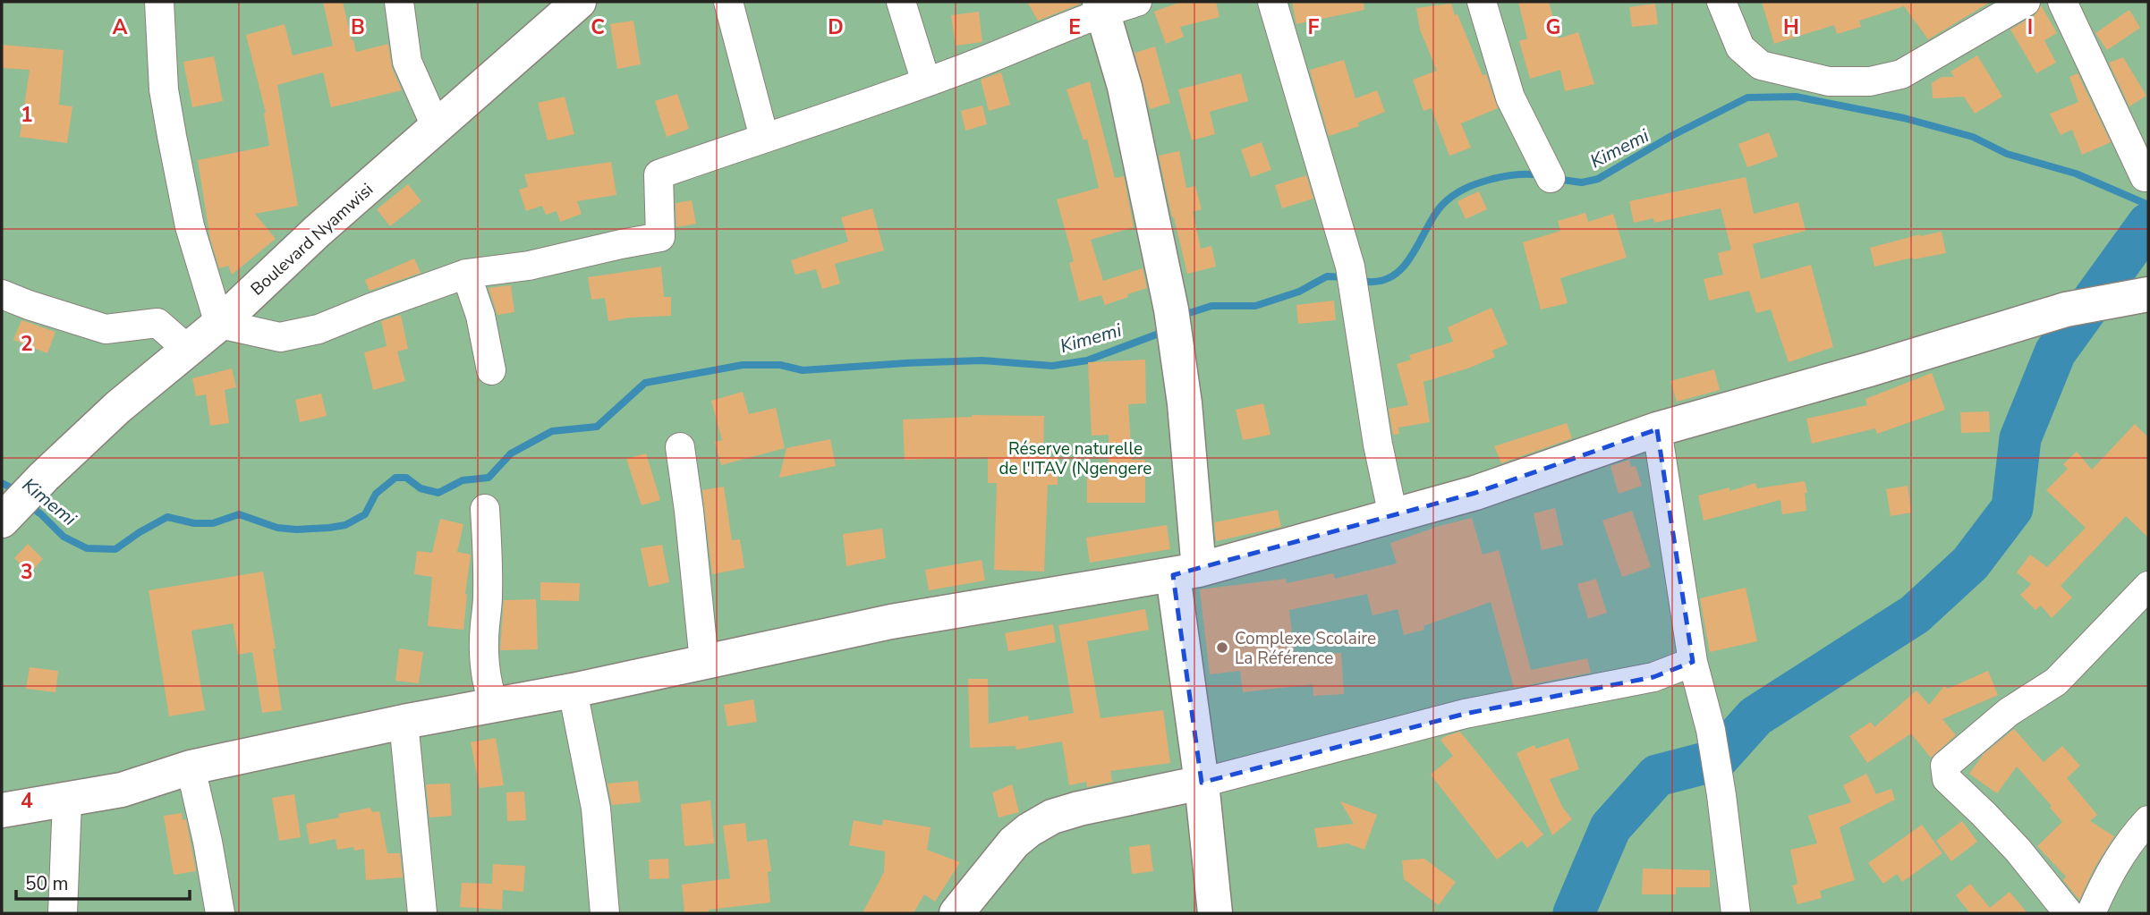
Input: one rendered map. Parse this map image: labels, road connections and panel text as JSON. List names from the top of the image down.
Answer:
{
  "streets": {
    "street": ["Boulevard Nyamwisi"]
  },
  "water": ["Kimemi"],
  "parks": ["Réserve naturelle de l'ITAV (Ngengere"],
  "places": ["Complexe Scolaire La Référence"],
  "scale_bar": "50 m",
  "grid": {
    "columns": [
      "A",
      "B",
      "C",
      "D",
      "E",
      "F",
      "G",
      "H",
      "I"
    ],
    "rows": [
      "1",
      "2",
      "3",
      "4"
    ]
  }
}
